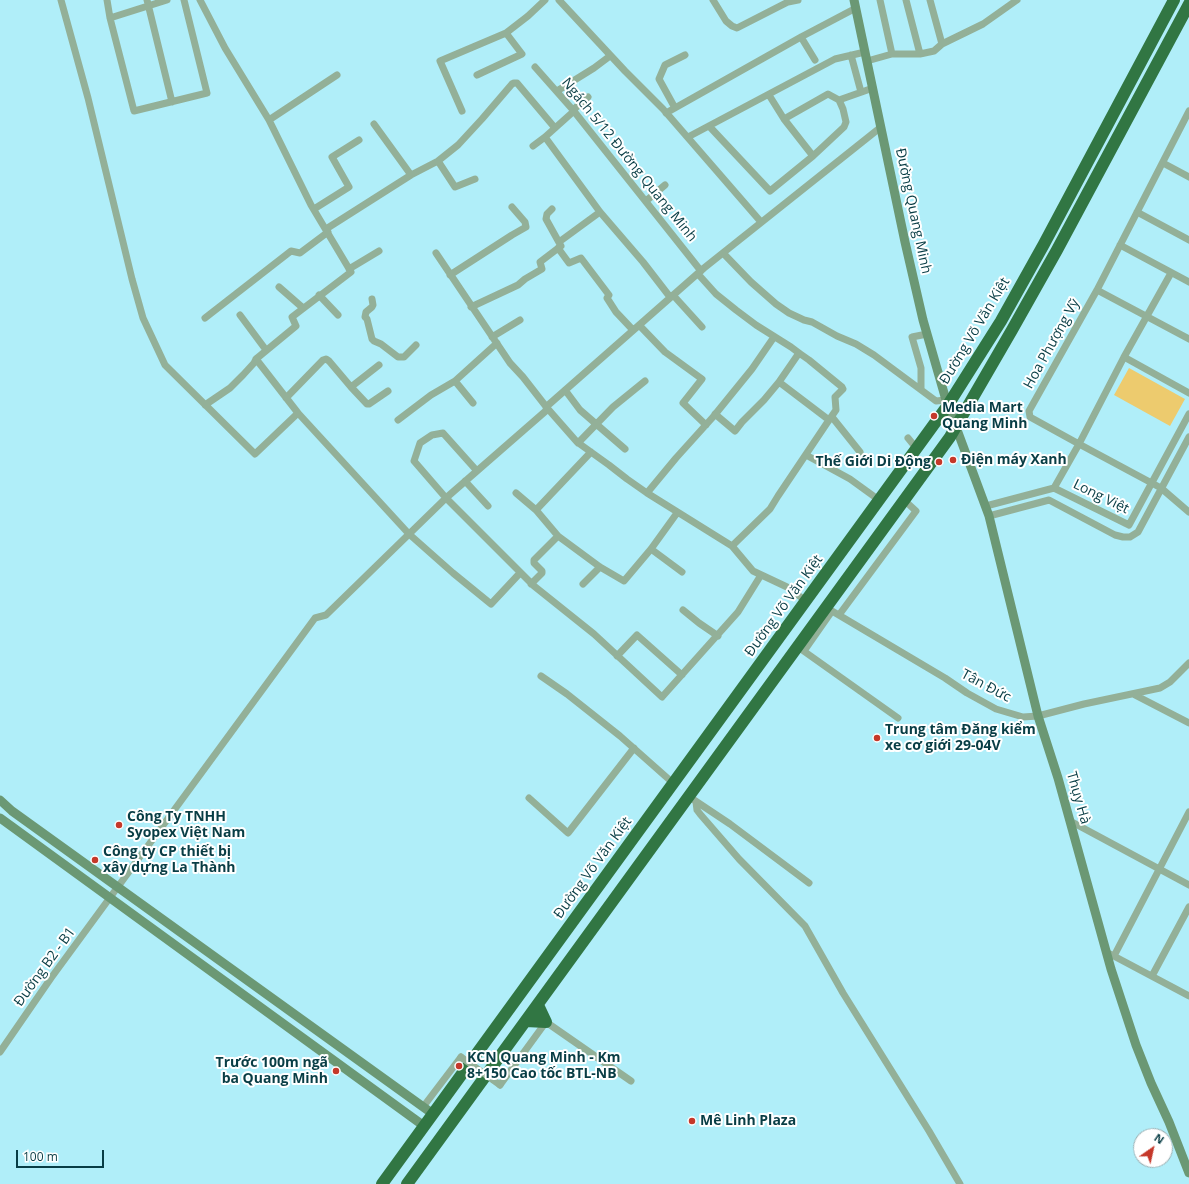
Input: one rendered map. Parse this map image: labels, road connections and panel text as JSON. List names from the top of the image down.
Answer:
{
  "streets": {
    "highway": ["Đường Võ Văn Kiệt"],
    "street": [
      "Ngách 5/12 Đường Quang Minh",
      "Đường Quang Minh",
      "Hoa Phượng Vỹ",
      "Long Việt",
      "Tân Đức",
      "Thụy Hà",
      "Đường B2 - B1"
    ]
  },
  "crossings": [
    ["Ngách 5/12 Đường Quang Minh", "Đường B2 - B1"],
    ["Đường Quang Minh", "Đường Võ Văn Kiệt"],
    ["Đường Quang Minh", "Thụy Hà"],
    ["Đường Quang Minh", "Đường B2 - B1"],
    ["Hoa Phượng Vỹ", "Long Việt"],
    ["Long Việt", "Thụy Hà"],
    ["Tân Đức", "Thụy Hà"]
  ],
  "places": [
    "Media Mart Quang Minh",
    "Điện máy Xanh",
    "Thế Giới Di Động",
    "Trung tâm Đăng kiểm xe cơ giới 29-04V",
    "Công Ty TNHH Syopex Việt Nam",
    "Công ty CP thiết bị xây dựng La Thành",
    "KCN Quang Minh - Km 8+150 Cao tốc BTL-NB",
    "Trước 100m ngã ba Quang Minh",
    "Mê Linh Plaza"
  ],
  "scale_bar": "100 m",
  "north": "top right"
}
